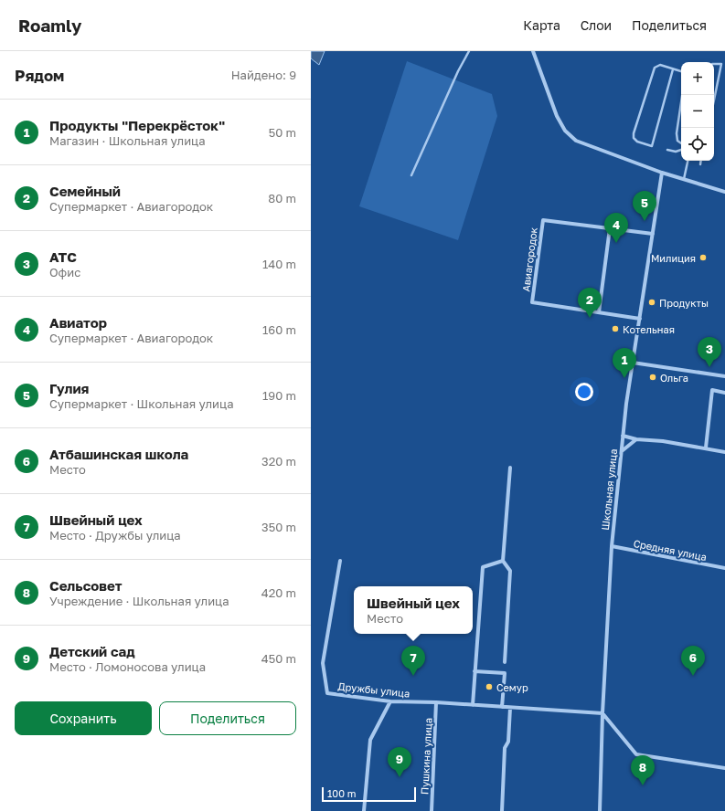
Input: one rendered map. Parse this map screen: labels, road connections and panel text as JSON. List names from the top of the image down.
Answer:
{
  "streets": {
    "street": [
      "Авиагородок",
      "Школьная улица",
      "Средняя улица",
      "Дружбы улица",
      "Пушкина улица"
    ]
  },
  "crossings": [
    ["Авиагородок", "Школьная улица"],
    ["Школьная улица", "Средняя улица"],
    ["Школьная улица", "Дружбы улица"],
    ["Дружбы улица", "Пушкина улица"]
  ],
  "places": [
    "Милиция",
    "Продукты",
    "Котельная",
    "Ольга",
    "Семур"
  ],
  "scale_bar": "100 m",
  "page": {
    "header": "Roamly",
    "nav": ["Карта", "Слои", "Поделиться"],
    "heading": ["Рядом", "Найдено: 9"],
    "map_buttons": ["+", "−"],
    "list": [
      {
        "mark": "1",
        "name": "Продукты \"Перекрёсток\"",
        "note": "Магазин · Школьная улица",
        "value": "50 m"
      },
      {
        "mark": "2",
        "name": "Семейный",
        "note": "Супермаркет · Авиагородок",
        "value": "80 m"
      },
      {
        "mark": "3",
        "name": "АТС",
        "note": "Офис",
        "value": "140 m"
      },
      {
        "mark": "4",
        "name": "Авиатор",
        "note": "Супермаркет · Авиагородок",
        "value": "160 m"
      },
      {
        "mark": "5",
        "name": "Гулия",
        "note": "Супермаркет · Школьная улица",
        "value": "190 m"
      },
      {
        "mark": "6",
        "name": "Атбашинская школа",
        "note": "Место",
        "value": "320 m"
      },
      {
        "mark": "7",
        "name": "Швейный цех",
        "note": "Место · Дружбы улица",
        "value": "350 m"
      },
      {
        "mark": "8",
        "name": "Сельсовет",
        "note": "Учреждение · Школьная улица",
        "value": "420 m"
      },
      {
        "mark": "9",
        "name": "Детский сад",
        "note": "Место · Ломоносова улица",
        "value": "450 m"
      }
    ],
    "pins": [
      "5",
      "4",
      "2",
      "3",
      "1",
      "6",
      "7",
      "9",
      "8"
    ],
    "popup": ["Швейный цех", "Место"],
    "buttons": ["Сохранить", "Поделиться"],
    "scale": "100 m"
  }
}
